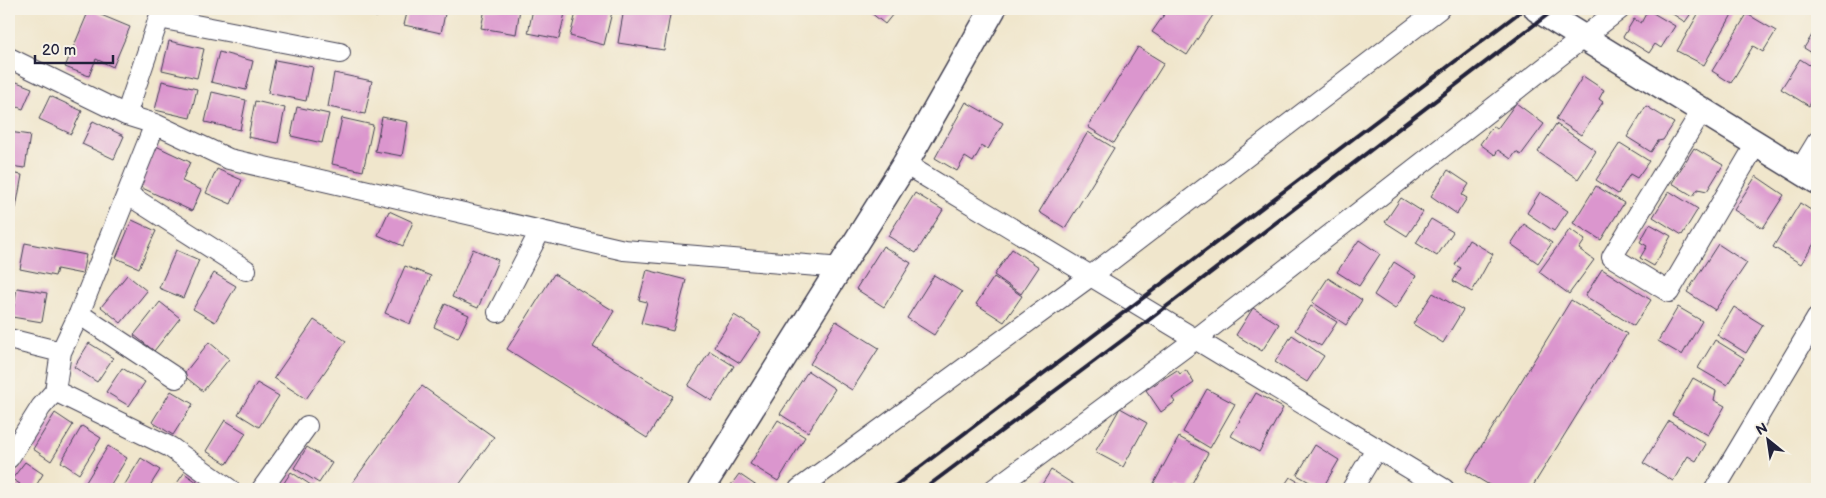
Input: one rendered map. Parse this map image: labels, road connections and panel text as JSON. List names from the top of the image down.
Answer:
{
  "scale_bar": "20 m",
  "north": "top left"
}
